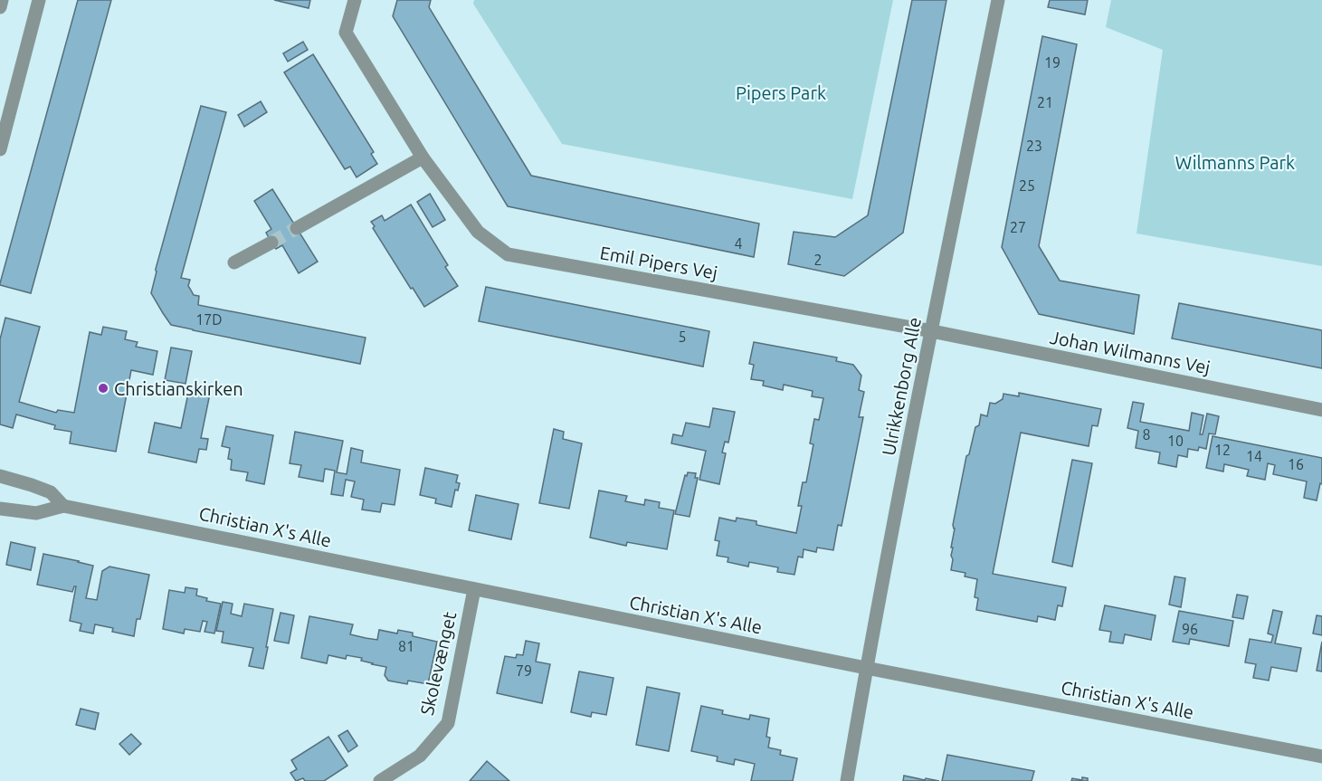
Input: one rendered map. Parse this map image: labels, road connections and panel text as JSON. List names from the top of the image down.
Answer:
{
  "streets": {
    "street": [
      "Emil Pipers Vej",
      "Johan Wilmanns Vej",
      "Ulrikkenborg Alle",
      "Christian X's Alle",
      "Skolevænget"
    ]
  },
  "crossings": [
    ["Emil Pipers Vej", "Johan Wilmanns Vej"],
    ["Emil Pipers Vej", "Ulrikkenborg Alle"],
    ["Johan Wilmanns Vej", "Ulrikkenborg Alle"],
    ["Ulrikkenborg Alle", "Christian X's Alle"],
    ["Christian X's Alle", "Skolevænget"]
  ],
  "parks": ["Pipers Park", "Wilmanns Park"],
  "places": ["Christianskirken"],
  "house_numbers": [
    "19",
    "21",
    "23",
    "25",
    "27",
    "4",
    "2",
    "17D",
    "5",
    "8",
    "10",
    "12",
    "14",
    "16",
    "96",
    "81",
    "79"
  ]
}
